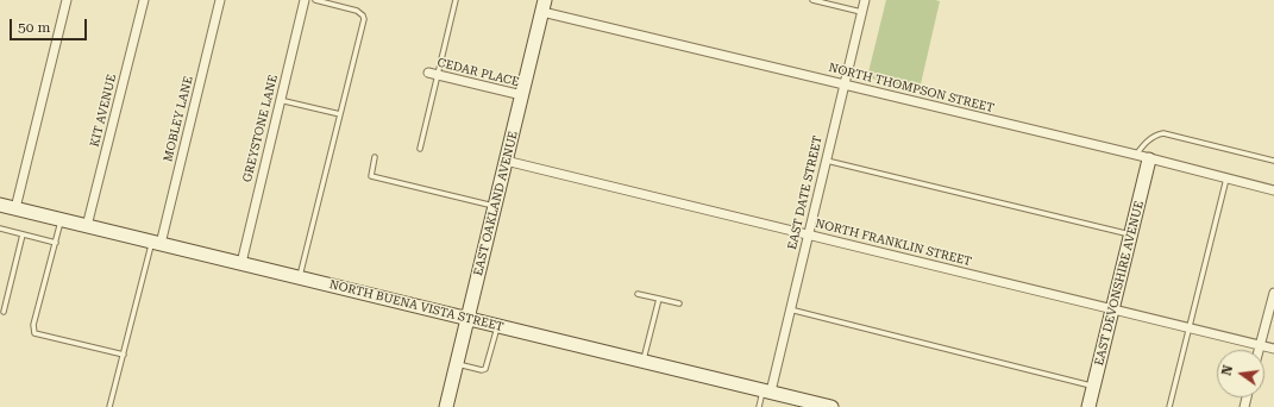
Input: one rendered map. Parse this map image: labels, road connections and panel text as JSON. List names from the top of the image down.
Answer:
{
  "streets": {
    "street": [
      "CEDAR PLACE",
      "NORTH THOMPSON STREET",
      "KIT AVENUE",
      "MOBLEY LANE",
      "GREYSTONE LANE",
      "EAST DATE STREET",
      "EAST OAKLAND AVENUE",
      "NORTH FRANKLIN STREET",
      "EAST DEVONSHIRE AVENUE",
      "NORTH BUENA VISTA STREET"
    ]
  },
  "crossings": [
    ["CEDAR PLACE", "EAST OAKLAND AVENUE"],
    ["NORTH THOMPSON STREET", "EAST DATE STREET"],
    ["NORTH THOMPSON STREET", "EAST OAKLAND AVENUE"],
    ["NORTH THOMPSON STREET", "EAST DEVONSHIRE AVENUE"],
    ["KIT AVENUE", "NORTH BUENA VISTA STREET"],
    ["MOBLEY LANE", "NORTH BUENA VISTA STREET"],
    ["GREYSTONE LANE", "NORTH BUENA VISTA STREET"],
    ["EAST DATE STREET", "NORTH FRANKLIN STREET"],
    ["EAST DATE STREET", "NORTH BUENA VISTA STREET"],
    ["EAST OAKLAND AVENUE", "NORTH FRANKLIN STREET"],
    ["EAST OAKLAND AVENUE", "NORTH BUENA VISTA STREET"],
    ["NORTH FRANKLIN STREET", "EAST DEVONSHIRE AVENUE"]
  ],
  "scale_bar": "50 m",
  "north": "left"
}
